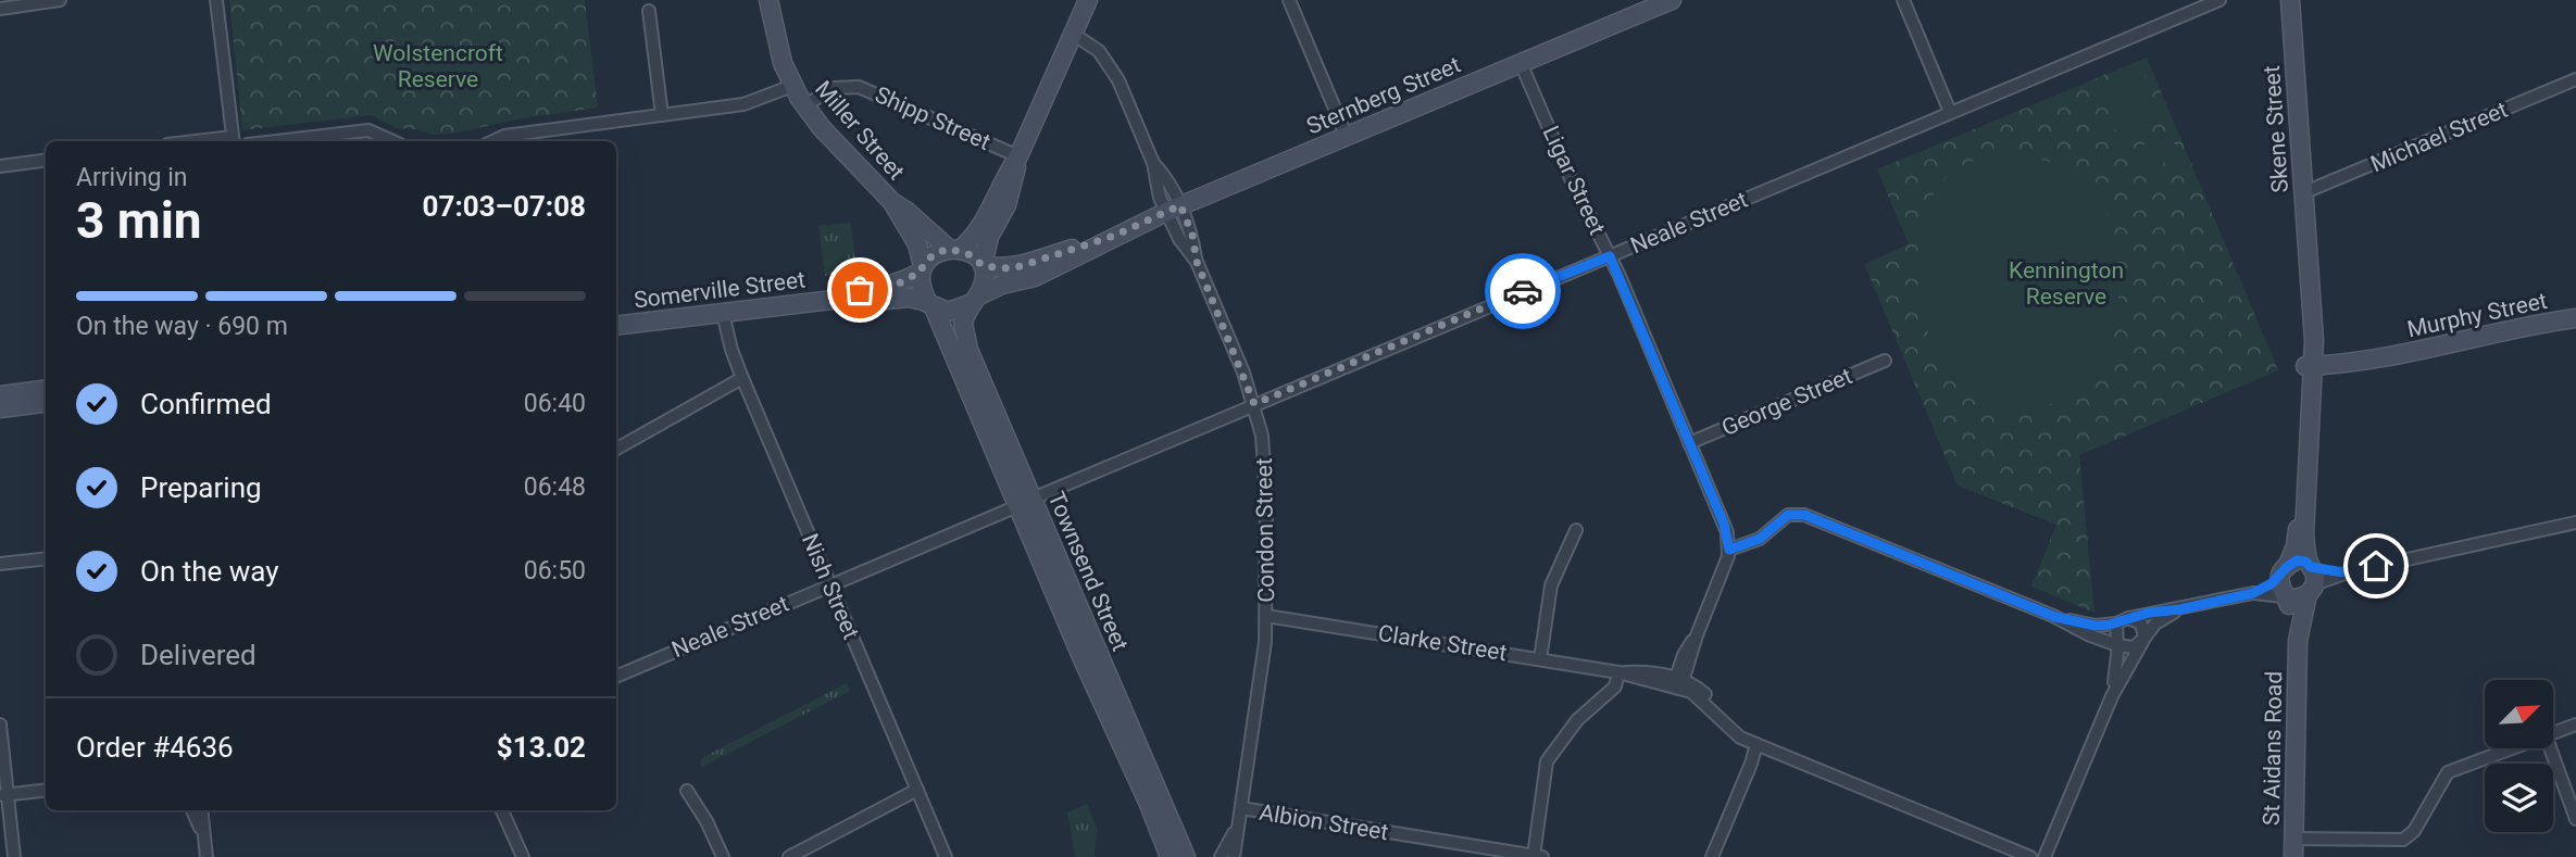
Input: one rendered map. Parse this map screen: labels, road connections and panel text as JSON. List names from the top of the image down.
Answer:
{
  "streets": {
    "street": [
      "Sternberg Street",
      "Shipp Street",
      "Skene Street",
      "Miller Street",
      "Michael Street",
      "Ligar Street",
      "Neale Street",
      "Somerville Street",
      "Murphy Street",
      "George Street",
      "Condon Street",
      "Townsend Street",
      "Nish Street",
      "Clarke Street",
      "St Aidans Road",
      "Albion Street"
    ]
  },
  "crossings": [
    ["Sternberg Street", "Miller Street"],
    ["Sternberg Street", "Ligar Street"],
    ["Sternberg Street", "Somerville Street"],
    ["Sternberg Street", "Condon Street"],
    ["Sternberg Street", "Townsend Street"],
    ["Shipp Street", "Miller Street"],
    ["Skene Street", "Michael Street"],
    ["Skene Street", "Murphy Street"],
    ["Skene Street", "St Aidans Road"],
    ["Miller Street", "Somerville Street"],
    ["Miller Street", "Townsend Street"],
    ["Ligar Street", "Neale Street"],
    ["Ligar Street", "George Street"],
    ["Neale Street", "Condon Street"],
    ["Neale Street", "Townsend Street"],
    ["Neale Street", "Nish Street"],
    ["Somerville Street", "Townsend Street"],
    ["Somerville Street", "Nish Street"],
    ["Murphy Street", "St Aidans Road"],
    ["Condon Street", "Clarke Street"],
    ["Condon Street", "Albion Street"]
  ],
  "parks": ["Wolstencroft Reserve", "Kennington Reserve"],
  "north": "top right",
  "page": {
    "heading": ["3 min", "Arriving in", "07:03–07:08"],
    "panel": ["Order #4636", "$13.02"],
    "bar": "On the way · 690 m",
    "list": [
      ["Confirmed", "06:40"],
      ["Preparing", "06:48"],
      ["On the way", "06:50"],
      "Delivered"
    ]
  }
}
